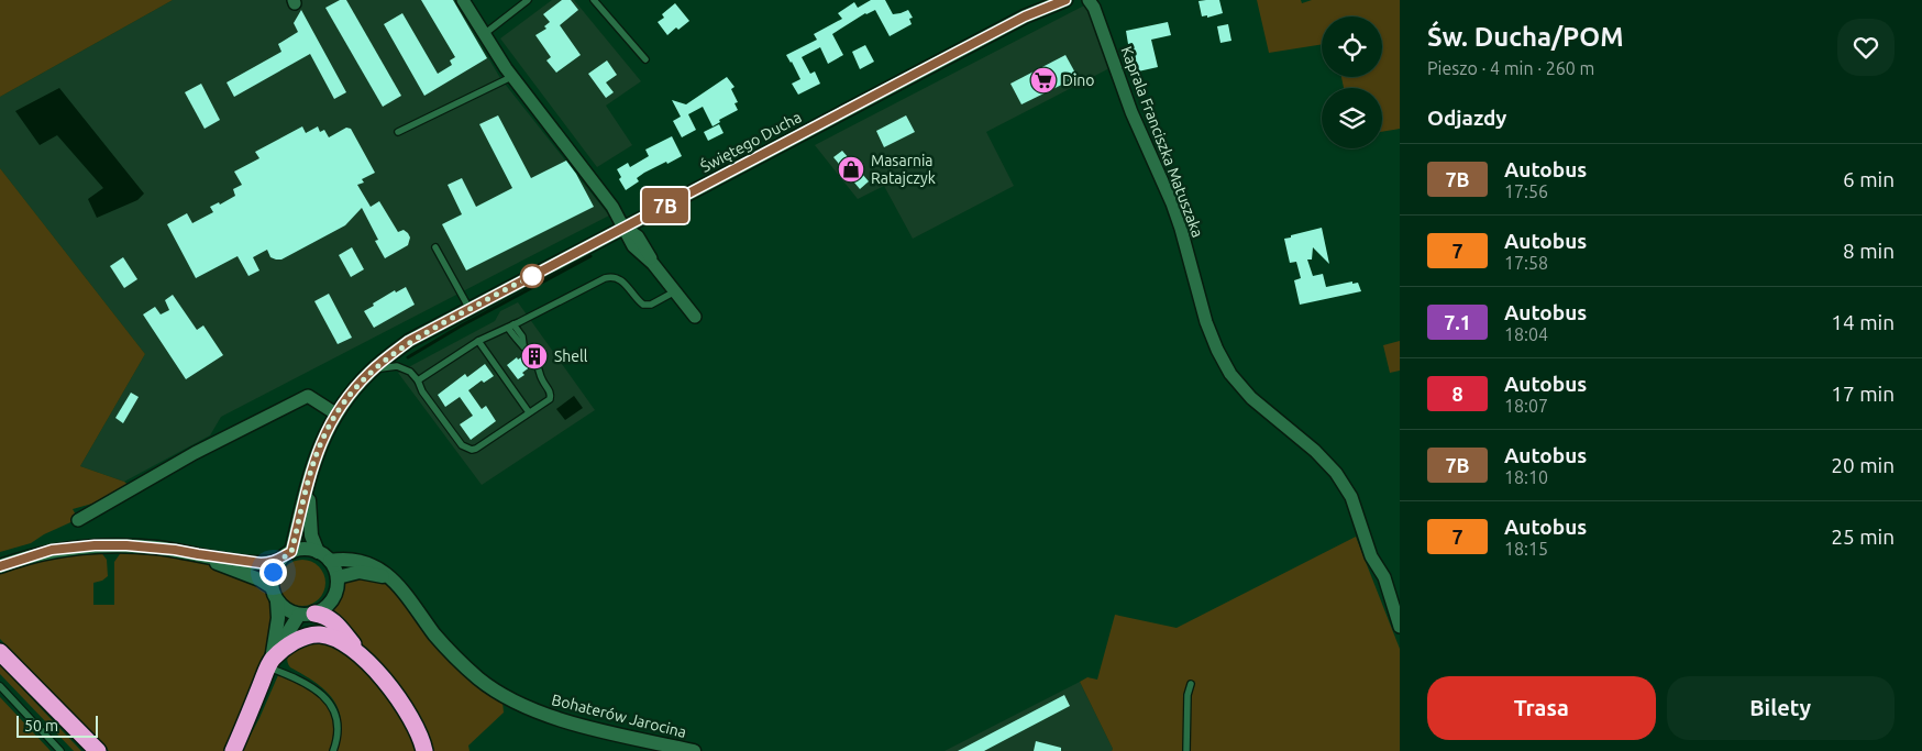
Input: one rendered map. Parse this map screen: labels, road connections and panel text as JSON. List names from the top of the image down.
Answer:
{
  "streets": {
    "main road": ["Świętego Ducha", "Bohaterów Jarocina"],
    "street": ["Kaprala Franciszka Matuszaka"]
  },
  "crossings": [
    ["Świętego Ducha", "Bohaterów Jarocina"]
  ],
  "places": {
    "supermarket": ["Dino"],
    "shop": ["Masarnia Ratajczyk"],
    "building": ["Shell"]
  },
  "lines": ["bus line 7B"],
  "scale_bar": "50 m",
  "page": {
    "on_map": "7B",
    "heading": [
      ["Św. Ducha/POM", "Pieszo · 4 min · 260 m"],
      "Odjazdy"
    ],
    "list": [
      {
        "mark": "7B",
        "name": "Autobus",
        "note": "17:56",
        "value": "6 min"
      },
      {
        "mark": "7",
        "name": "Autobus",
        "note": "17:58",
        "value": "8 min"
      },
      {
        "mark": "7.1",
        "name": "Autobus",
        "note": "18:04",
        "value": "14 min"
      },
      {
        "mark": "8",
        "name": "Autobus",
        "note": "18:07",
        "value": "17 min"
      },
      {
        "mark": "7B",
        "name": "Autobus",
        "note": "18:10",
        "value": "20 min"
      },
      {
        "mark": "7",
        "name": "Autobus",
        "note": "18:15",
        "value": "25 min"
      }
    ],
    "buttons": ["Trasa", "Bilety"],
    "scale": "50 m"
  }
}
